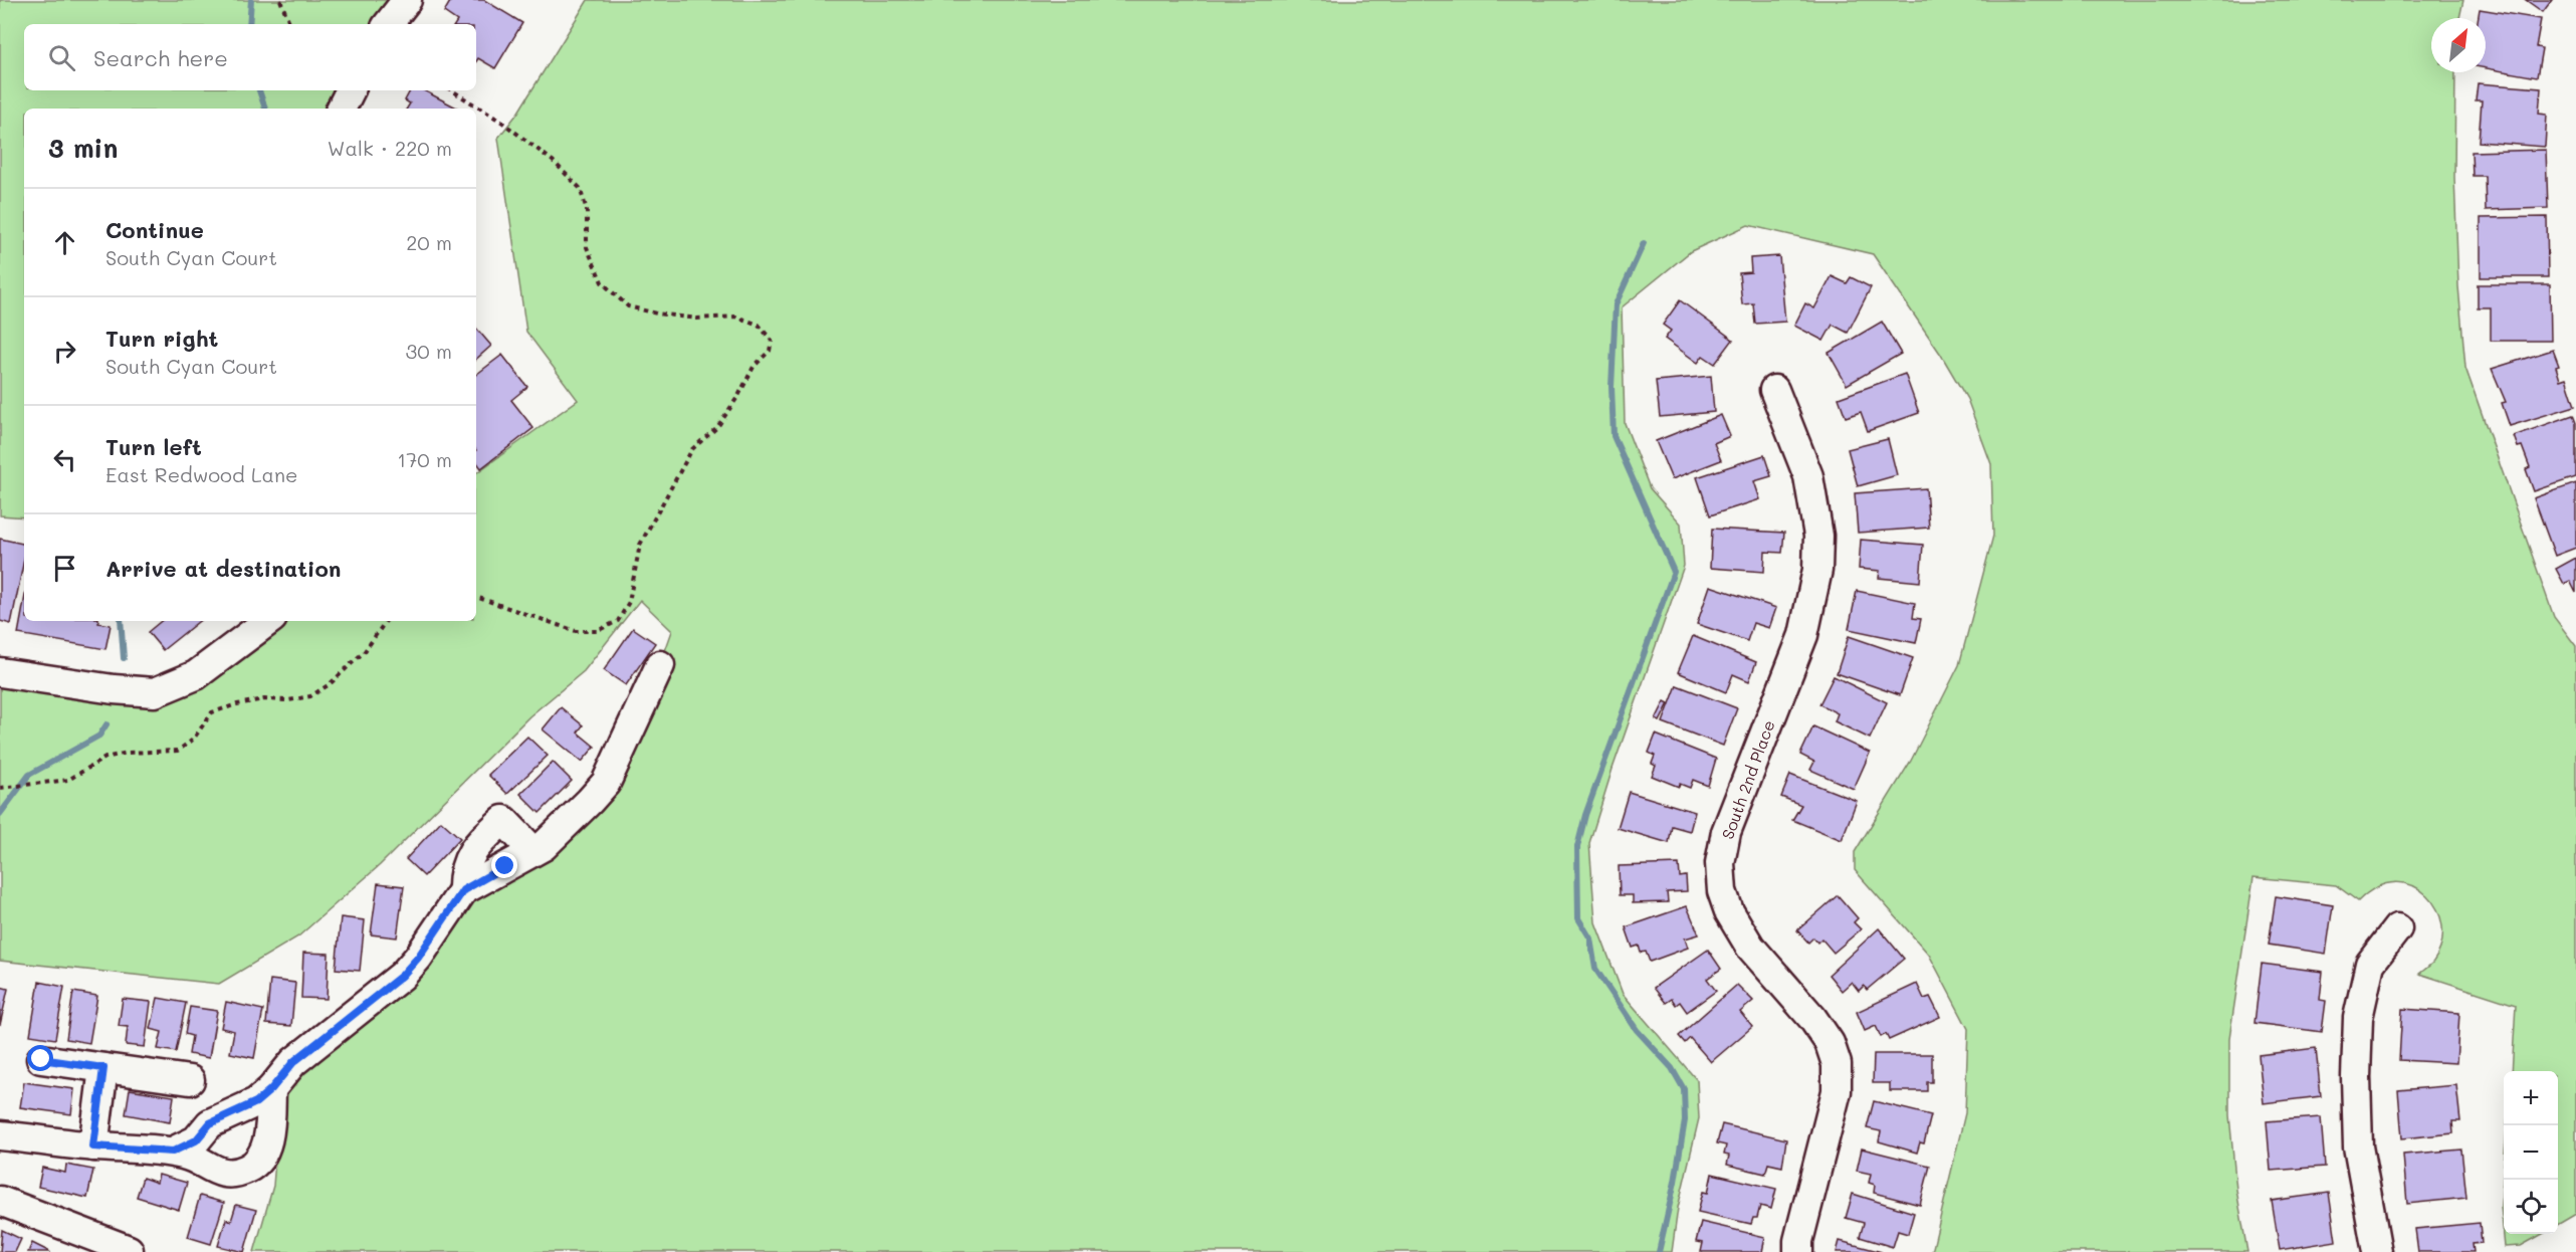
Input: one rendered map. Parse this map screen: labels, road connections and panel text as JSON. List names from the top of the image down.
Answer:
{
  "streets": {
    "street": ["South 2nd Place"]
  },
  "north": "top right",
  "page": {
    "search": "Search here",
    "heading": ["3 min", "Walk · 220 m"],
    "list": [
      ["Continue", "South Cyan Court", "20 m"],
      ["Turn right", "South Cyan Court", "30 m"],
      ["Turn left", "East Redwood Lane", "170 m"],
      "Arrive at destination"
    ],
    "map_buttons": ["+", "−"]
  }
}
